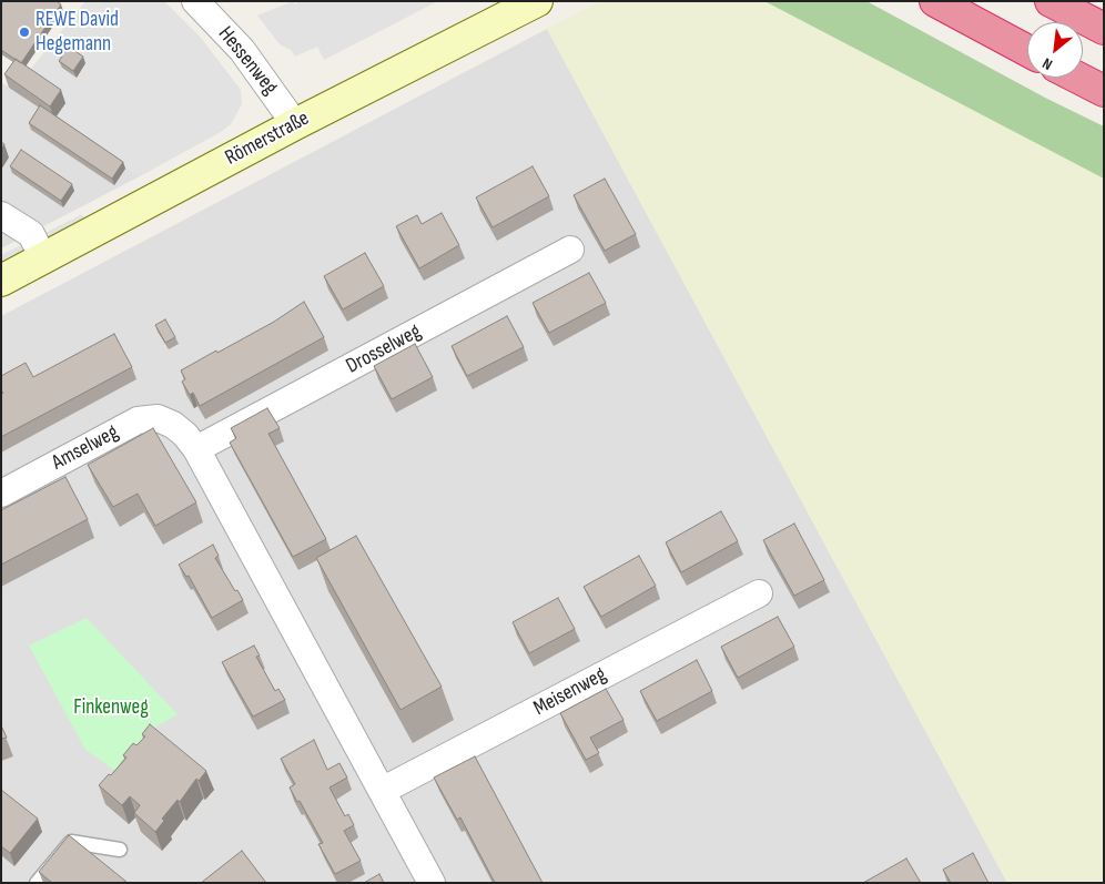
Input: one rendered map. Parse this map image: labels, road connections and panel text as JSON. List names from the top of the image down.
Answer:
{
  "streets": {
    "street": [
      "Hessenweg",
      "Römerstraße",
      "Drosselweg",
      "Amselweg",
      "Meisenweg"
    ]
  },
  "crossings": [
    ["Hessenweg", "Römerstraße"],
    ["Drosselweg", "Amselweg"]
  ],
  "parks": ["Finkenweg"],
  "places": ["REWE David Hegemann"],
  "north": "bottom left"
}
